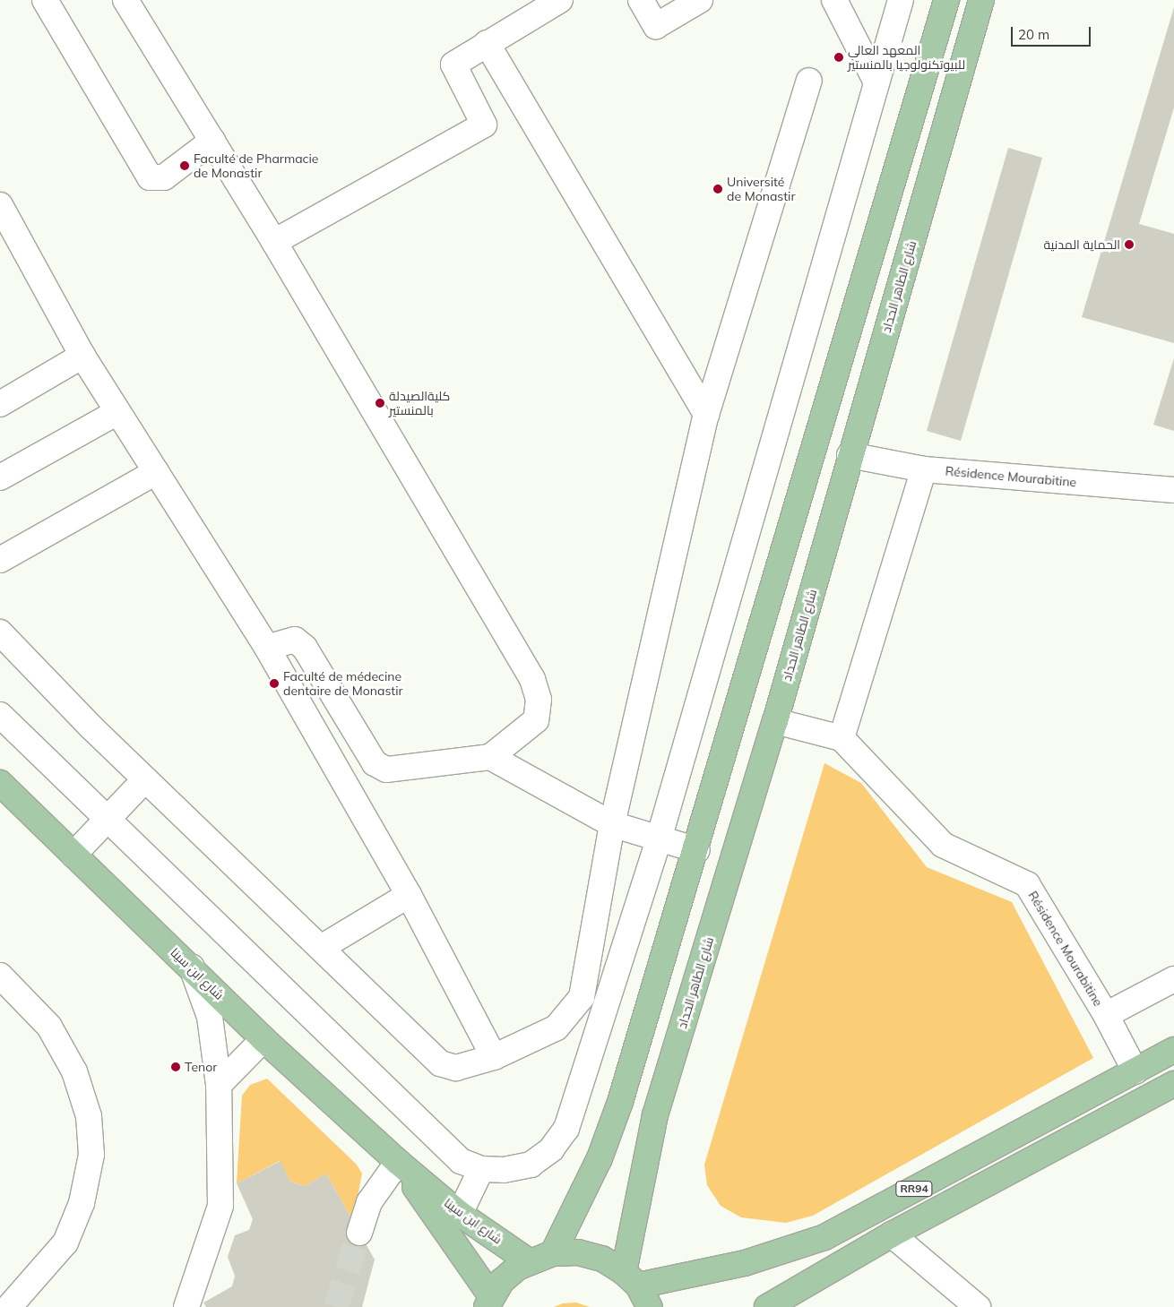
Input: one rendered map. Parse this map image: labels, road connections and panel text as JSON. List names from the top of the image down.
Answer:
{
  "streets": {
    "main road": ["شارع الطاهر الحداد", "شارع ابن سينا", "RR94"],
    "street": ["Résidence Mourabitine"]
  },
  "crossings": [
    ["شارع الطاهر الحداد", "Résidence Mourabitine"],
    ["شارع الطاهر الحداد", "RR94"],
    ["Résidence Mourabitine", "RR94"]
  ],
  "places": [
    "المعهد العالي للبيوتكنولوجيا بالمنستير",
    "Faculté de Pharmacie de Monastir",
    "Université de Monastir",
    "الحماية المدنية",
    "كليةالصيدلة بالمنستير",
    "Faculté de médecine dentaire de Monastir",
    "Tenor"
  ],
  "scale_bar": "20 m"
}
